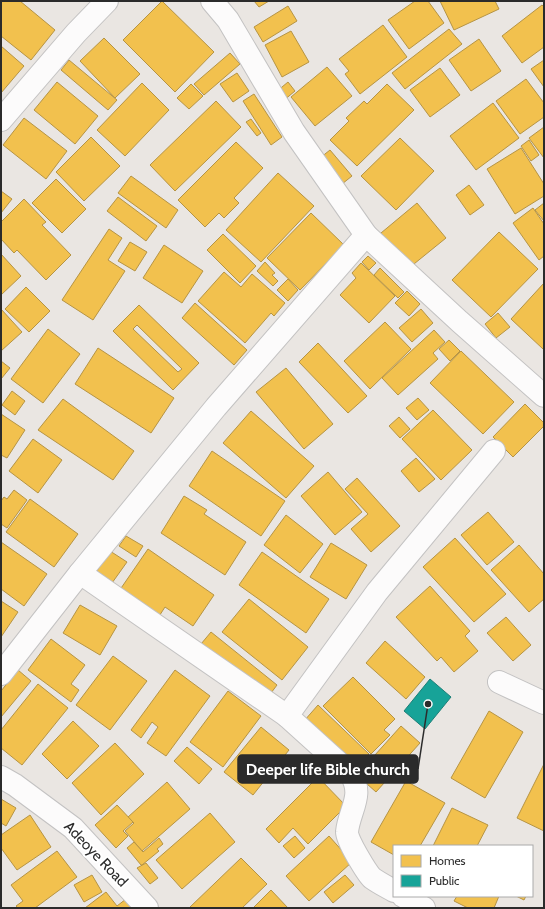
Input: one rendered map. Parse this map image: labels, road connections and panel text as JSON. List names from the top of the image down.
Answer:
{
  "streets": {
    "street": ["Adeoye Road"]
  },
  "places": ["Deeper life Bible church"],
  "legend": ["Homes", "Public"]
}
